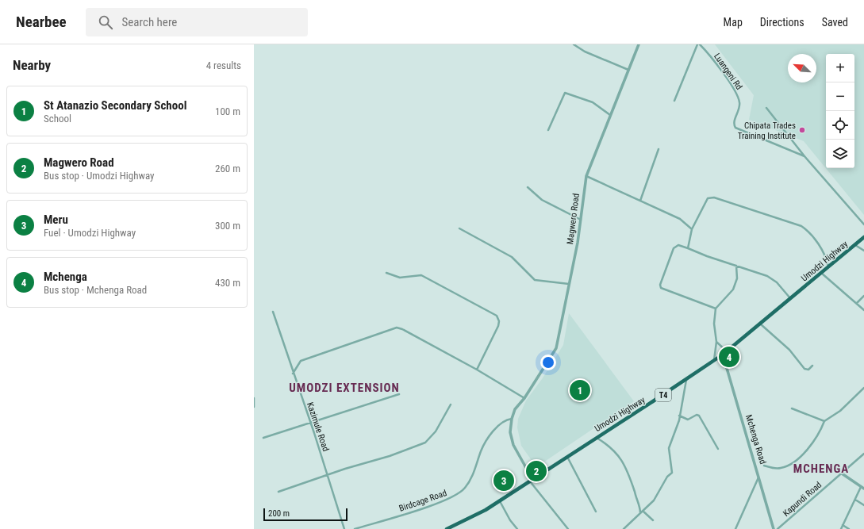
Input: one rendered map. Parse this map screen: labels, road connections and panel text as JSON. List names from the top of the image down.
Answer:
{
  "streets": {
    "highway": ["Umodzi Highway", "T4"],
    "street": [
      "Luangeni Rd",
      "Magwero Road",
      "Kazimule Road",
      "Mchenga Road",
      "Kapundi Road",
      "Birdcage Road"
    ]
  },
  "crossings": [
    ["Magwero Road", "Umodzi Highway"],
    ["Magwero Road", "Birdcage Road"],
    ["Umodzi Highway", "Mchenga Road"]
  ],
  "districts": ["UMODZI EXTENSION", "MCHENGA"],
  "places": ["Chipata Trades Training Institute"],
  "scale_bar": "200 m",
  "north": "top left",
  "page": {
    "header": "Nearbee",
    "search": "Search here",
    "nav": ["Map", "Directions", "Saved"],
    "heading": ["Nearby", "4 results"],
    "map_buttons": ["+", "−"],
    "list": [
      {
        "mark": "1",
        "name": "St Atanazio Secondary School",
        "note": "School",
        "value": "100 m"
      },
      {
        "mark": "2",
        "name": "Magwero Road",
        "note": "Bus stop · Umodzi Highway",
        "value": "260 m"
      },
      {
        "mark": "3",
        "name": "Meru",
        "note": "Fuel · Umodzi Highway",
        "value": "300 m"
      },
      {
        "mark": "4",
        "name": "Mchenga",
        "note": "Bus stop · Mchenga Road",
        "value": "430 m"
      }
    ],
    "pins": [
      "4",
      "1",
      "2",
      "3"
    ],
    "scale": "200 m"
  }
}
